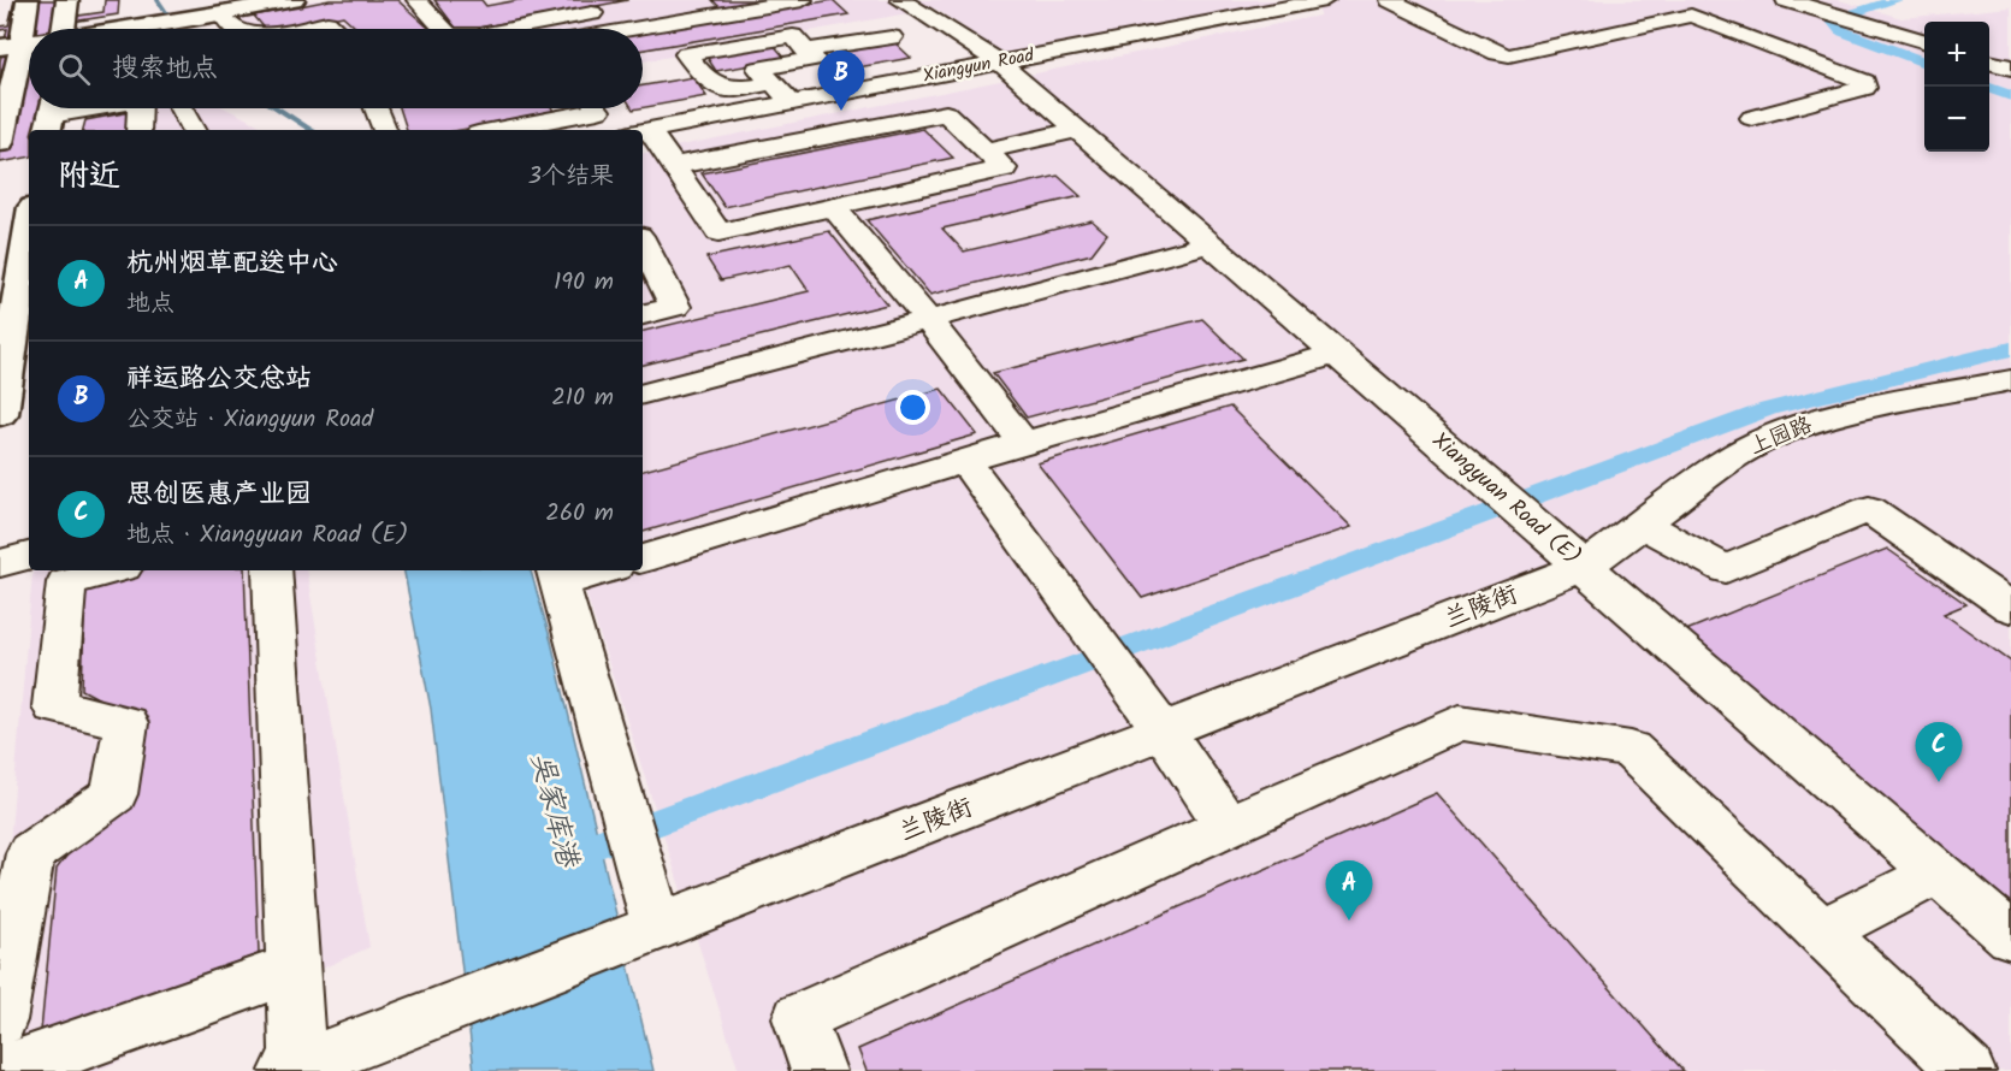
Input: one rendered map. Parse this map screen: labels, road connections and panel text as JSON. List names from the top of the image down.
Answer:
{
  "streets": {
    "street": [
      "Xiangyun Road",
      "上园路",
      "Xiangyuan Road (E)",
      "兰陵街"
    ]
  },
  "crossings": [
    ["Xiangyun Road", "Xiangyuan Road (E)"],
    ["上园路", "Xiangyuan Road (E)"],
    ["上园路", "兰陵街"],
    ["Xiangyuan Road (E)", "兰陵街"]
  ],
  "water": ["吴家库港"],
  "page": {
    "map_buttons": ["+", "−"],
    "search": "搜索地点",
    "pins": ["B", "C", "A"],
    "heading": ["附近", "3个结果"],
    "list": [
      {
        "mark": "A",
        "name": "杭州烟草配送中心",
        "note": "地点",
        "value": "190 m"
      },
      {
        "mark": "B",
        "name": "祥运路公交总站",
        "note": "公交站 · Xiangyun Road",
        "value": "210 m"
      },
      {
        "mark": "C",
        "name": "思创医惠产业园",
        "note": "地点 · Xiangyuan Road (E)",
        "value": "260 m"
      }
    ]
  }
}
